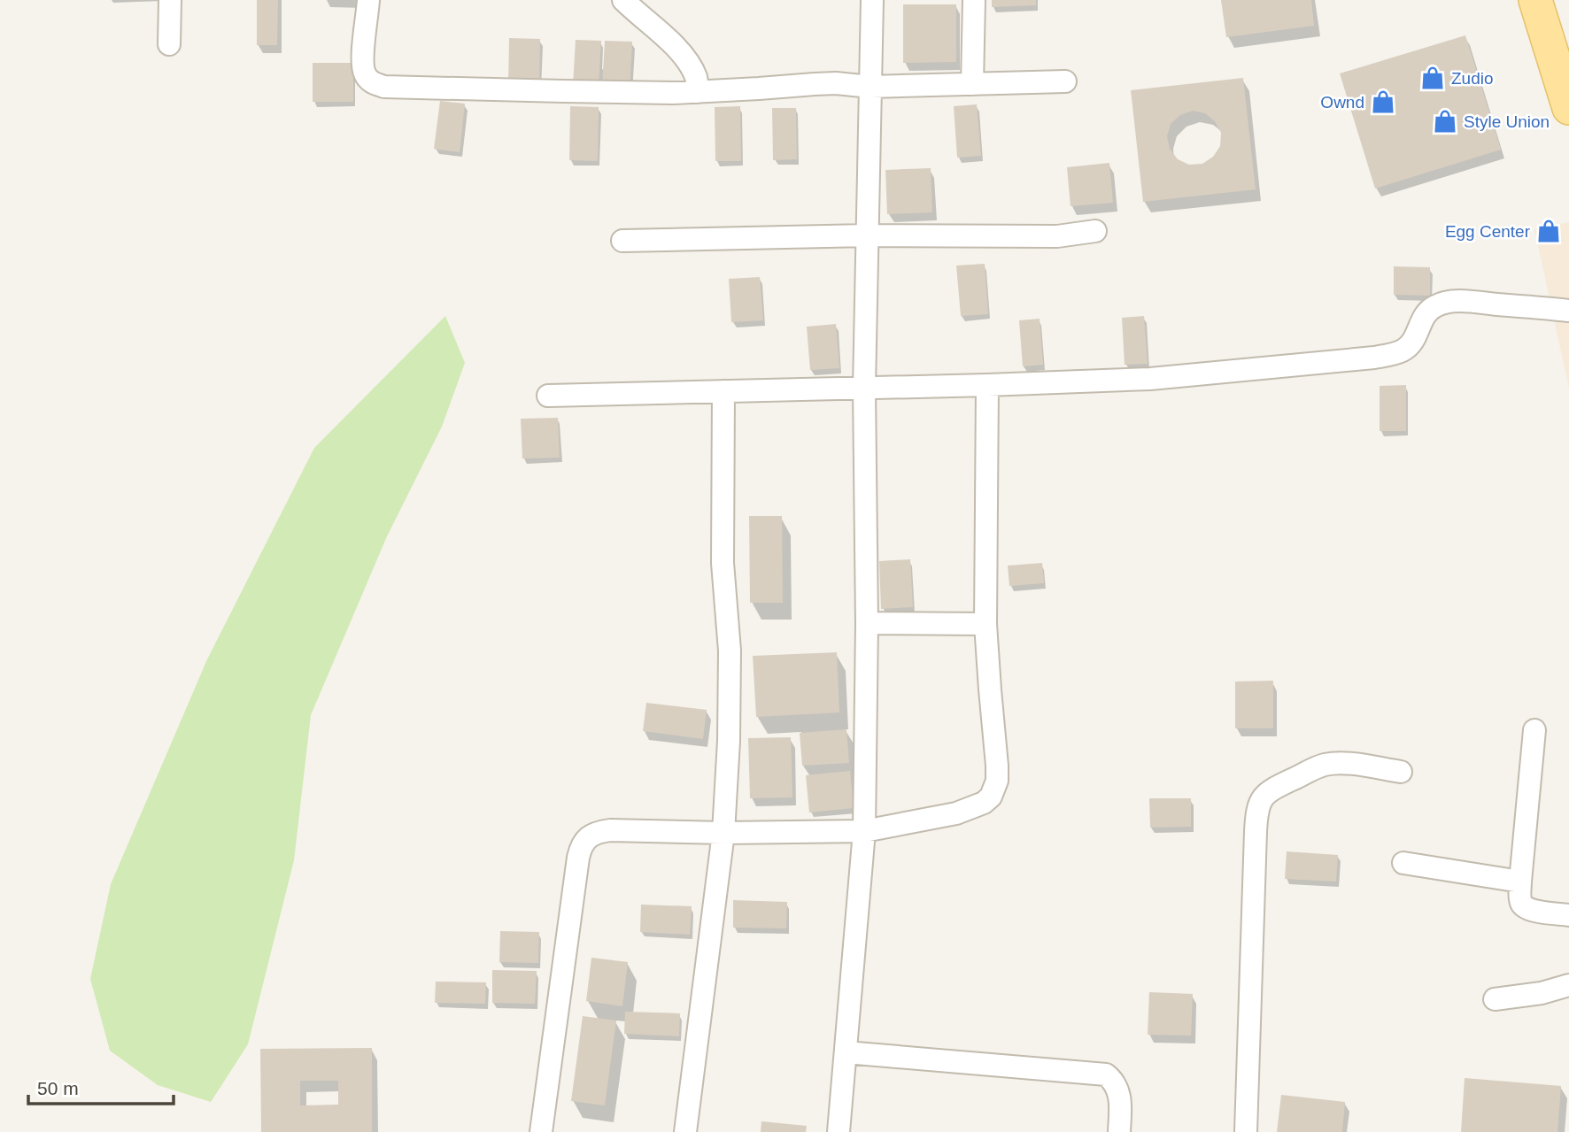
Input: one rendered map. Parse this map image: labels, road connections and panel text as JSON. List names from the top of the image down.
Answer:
{
  "places": {
    "shop": [
      "Zudio",
      "Ownd",
      "Style Union",
      "Egg Center"
    ]
  },
  "scale_bar": "50 m"
}
